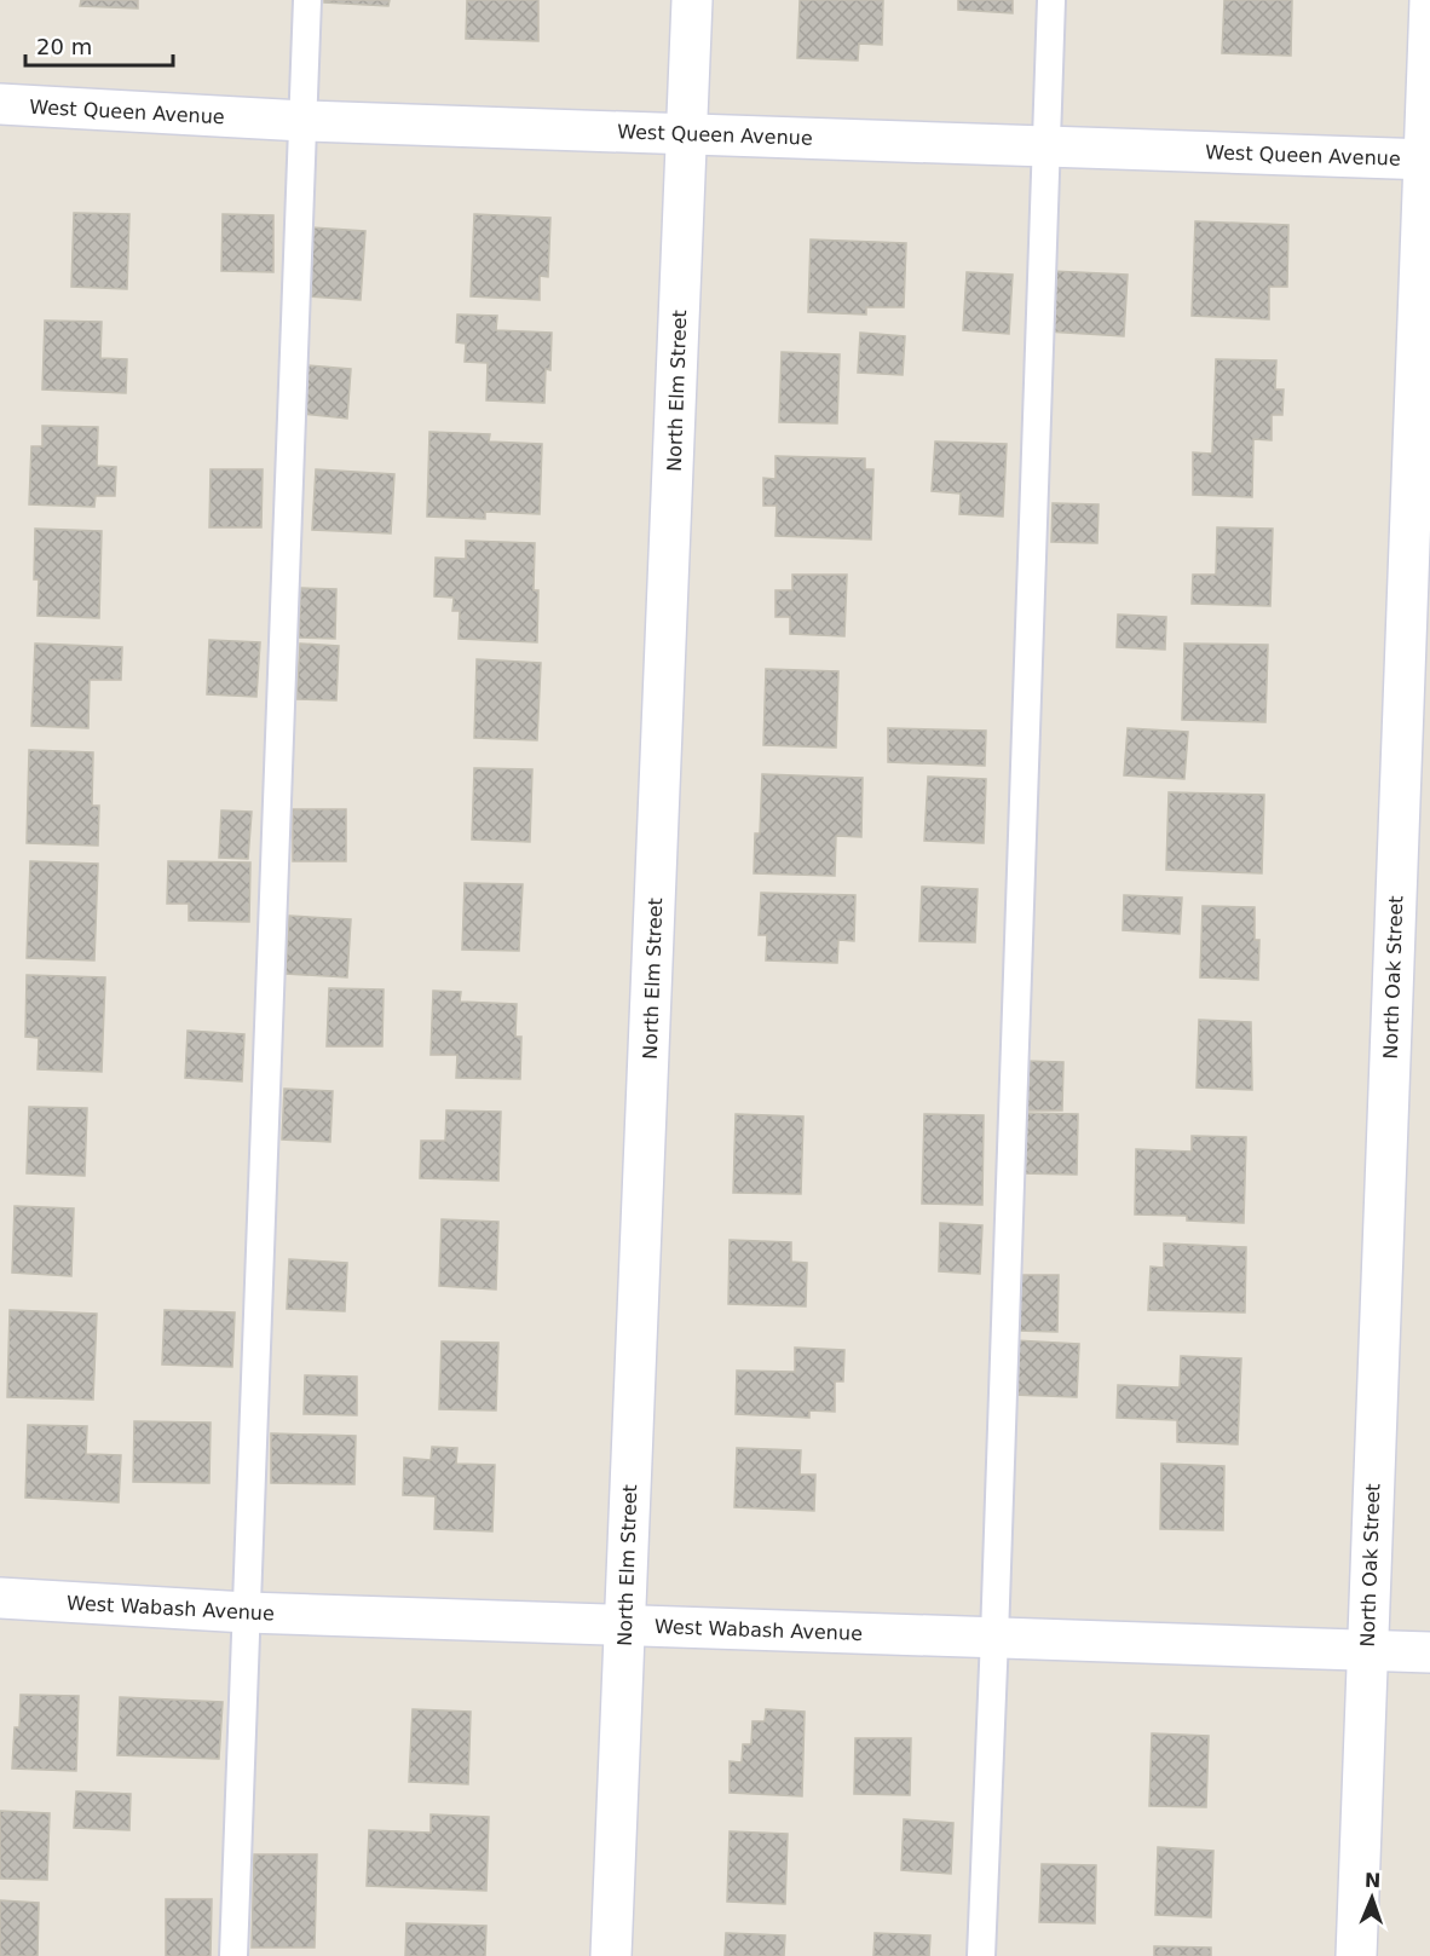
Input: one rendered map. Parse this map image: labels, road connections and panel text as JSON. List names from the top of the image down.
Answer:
{
  "streets": {
    "street": [
      "West Queen Avenue",
      "North Elm Street",
      "North Oak Street",
      "West Wabash Avenue"
    ]
  },
  "crossings": [
    ["West Queen Avenue", "North Elm Street"],
    ["West Queen Avenue", "North Oak Street"],
    ["North Elm Street", "West Wabash Avenue"],
    ["North Oak Street", "West Wabash Avenue"]
  ],
  "scale_bar": "20 m",
  "north": "top"
}
